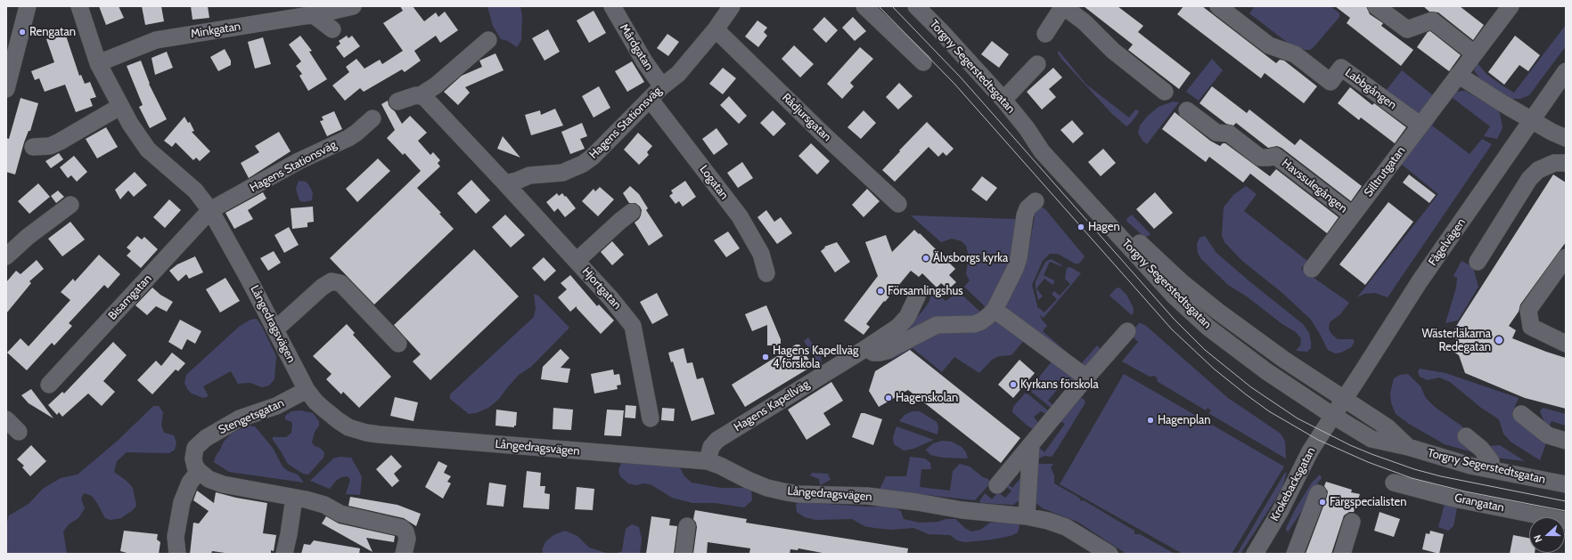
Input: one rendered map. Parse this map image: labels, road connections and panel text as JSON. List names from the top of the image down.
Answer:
{
  "streets": {
    "street": [
      "Minkgatan",
      "Mårdgatan",
      "Torgny Segerstedtsgatan",
      "Labbgången",
      "Rådjursgatan",
      "Hagens Stationsväg",
      "Silltrutgatan",
      "Logatan",
      "Havssulegången",
      "Fågelvägen",
      "Hjortgatan",
      "Bisamgatan",
      "Långedragsvägen",
      "Hagens Kapellväg",
      "Stengetsgatan",
      "Krokebacksgatan",
      "Grangatan"
    ]
  },
  "crossings": [
    ["Minkgatan", "Långedragsvägen"],
    ["Mårdgatan", "Hagens Stationsväg"],
    ["Torgny Segerstedtsgatan", "Fågelvägen"],
    ["Torgny Segerstedtsgatan", "Krokebacksgatan"],
    ["Labbgången", "Silltrutgatan"],
    ["Rådjursgatan", "Hagens Stationsväg"],
    ["Hagens Stationsväg", "Logatan"],
    ["Hagens Stationsväg", "Hjortgatan"],
    ["Hagens Stationsväg", "Bisamgatan"],
    ["Hagens Stationsväg", "Långedragsvägen"],
    ["Silltrutgatan", "Havssulegången"],
    ["Fågelvägen", "Krokebacksgatan"],
    ["Bisamgatan", "Långedragsvägen"],
    ["Långedragsvägen", "Hagens Kapellväg"],
    ["Långedragsvägen", "Stengetsgatan"]
  ],
  "places": [
    "Rengatan",
    "Hagen",
    "Älvsborgs kyrka",
    "Församlingshus",
    "Wästerläkarna Redegatan",
    "Hagens Kapellväg 4 förskola",
    "Kyrkans förskola",
    "Hagenskolan",
    "Hagenplan",
    "Färgspecialisten"
  ],
  "north": "left"
}
